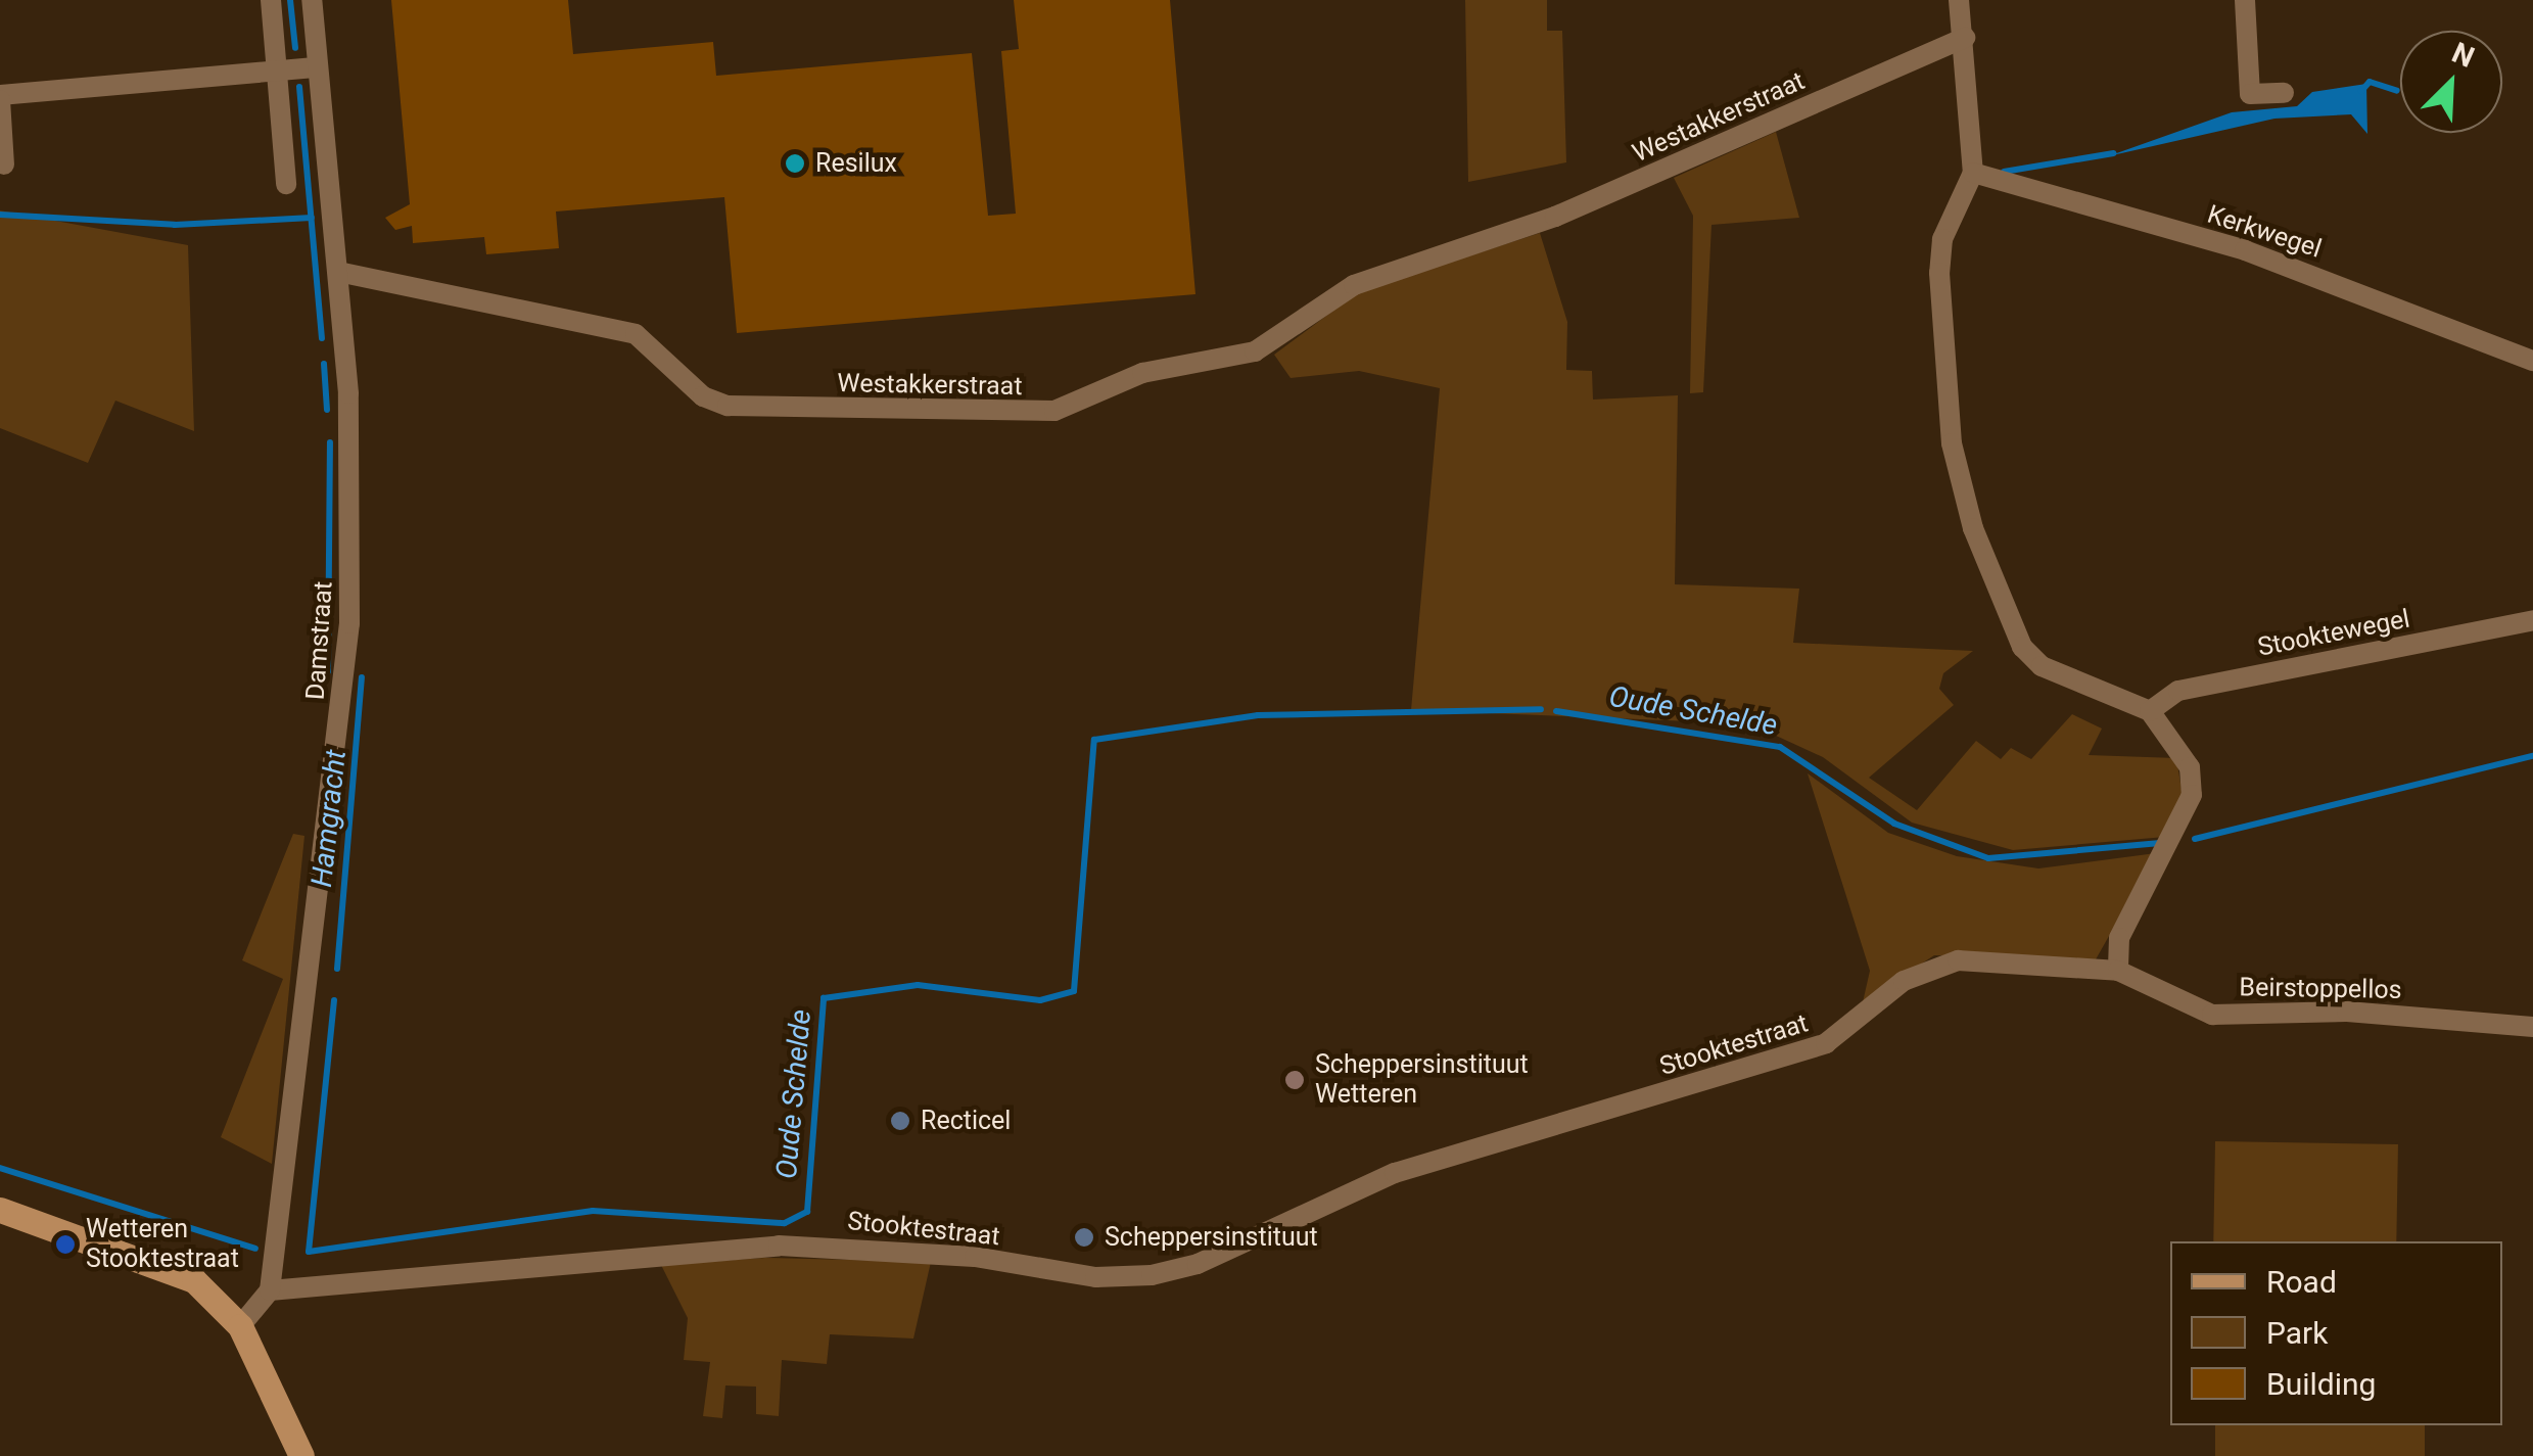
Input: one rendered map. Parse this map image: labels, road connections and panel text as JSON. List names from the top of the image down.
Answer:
{
  "streets": {
    "street": [
      "Westakkerstraat",
      "Kerkwegel",
      "Stooktewegel",
      "Damstraat",
      "Beirstoppellos",
      "Stooktestraat"
    ]
  },
  "crossings": [
    ["Westakkerstraat", "Damstraat"],
    ["Damstraat", "Stooktestraat"],
    ["Beirstoppellos", "Stooktestraat"]
  ],
  "water": ["Oude Schelde", "Hamgracht"],
  "places": [
    "Resilux",
    "Scheppersinstituut Wetteren",
    "Recticel",
    "Scheppersinstituut",
    "Wetteren Stooktestraat"
  ],
  "legend": ["Road", "Park", "Building"],
  "north": "top right"
}
